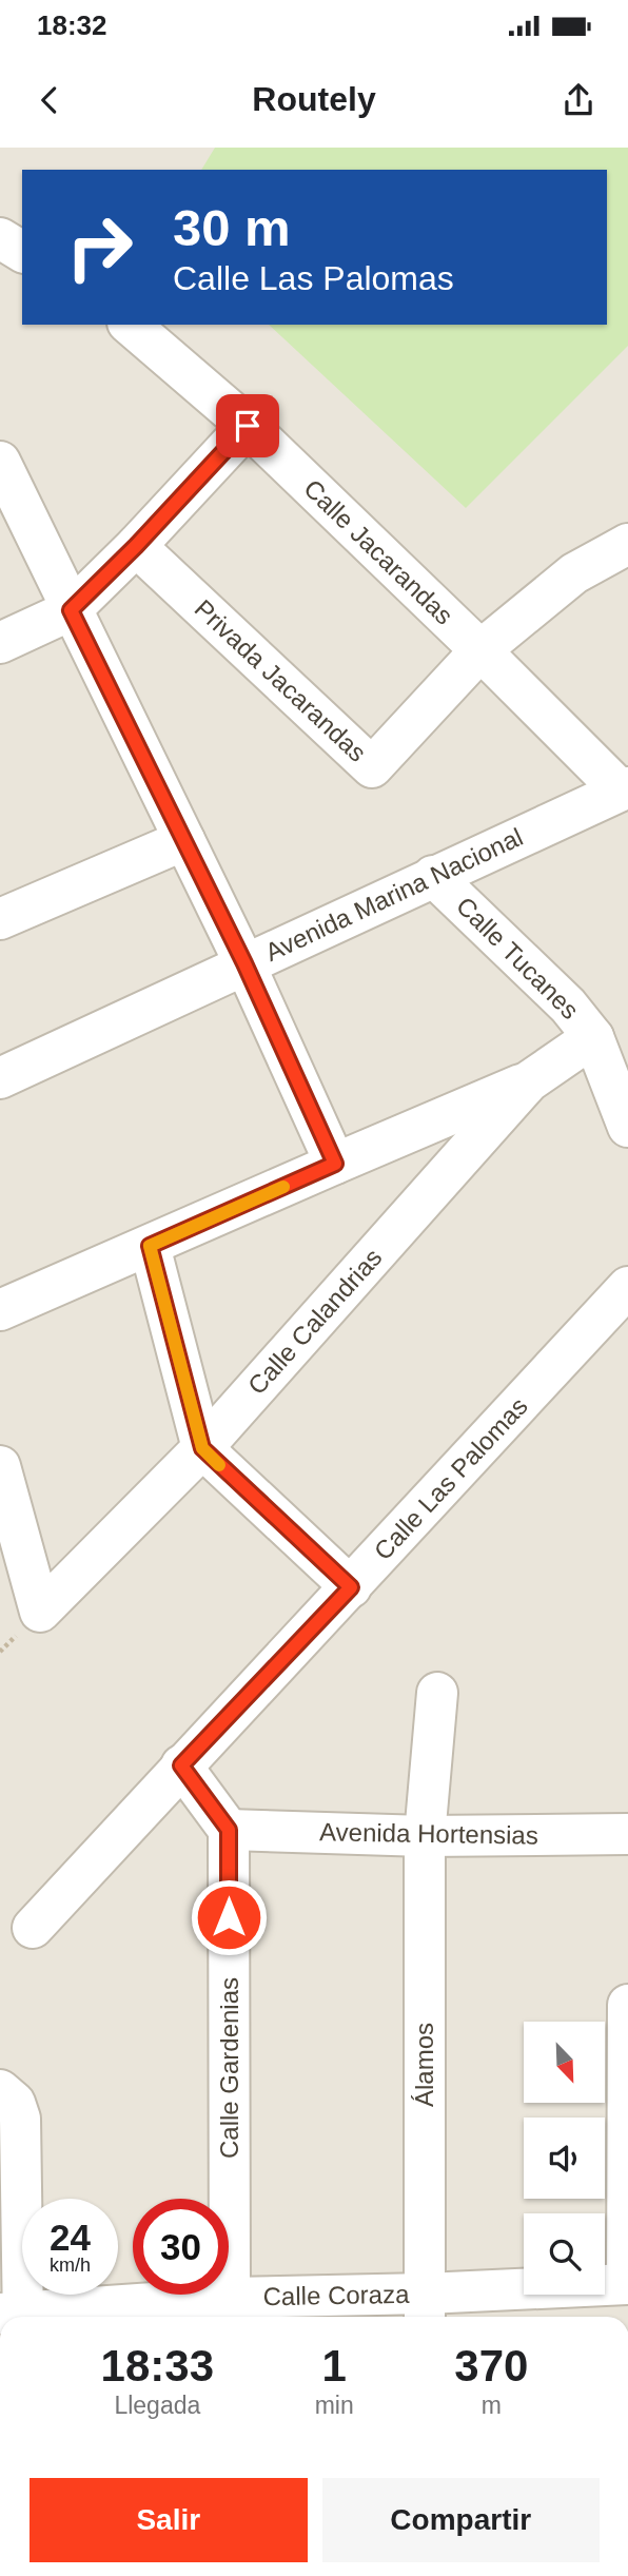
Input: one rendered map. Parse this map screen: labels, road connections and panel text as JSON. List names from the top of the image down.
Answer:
{
  "streets": {
    "street": [
      "Calle Jacarandas",
      "Privada Jacarandas",
      "Avenida Marina Nacional",
      "Calle Tucanes",
      "Calle Calandrias",
      "Calle Las Palomas",
      "Avenida Hortensias",
      "Álamos",
      "Calle Gardenias",
      "Calle Coraza"
    ]
  },
  "crossings": [
    ["Calle Jacarandas", "Privada Jacarandas"],
    ["Calle Jacarandas", "Avenida Marina Nacional"],
    ["Avenida Marina Nacional", "Calle Tucanes"],
    ["Calle Tucanes", "Calle Calandrias"],
    ["Avenida Hortensias", "Álamos"],
    ["Avenida Hortensias", "Calle Gardenias"],
    ["Álamos", "Calle Coraza"],
    ["Calle Gardenias", "Calle Coraza"]
  ],
  "north": "bottom right",
  "page": {
    "status": "18:32",
    "header": "Routely",
    "turn": ["30 m", "Calle Las Palomas"],
    "speed": "24 km/h",
    "limit": "30",
    "eta": [
      "18:33",
      "Llegada",
      "1",
      "min",
      "370",
      "m"
    ],
    "buttons": ["Salir", "Compartir"]
  }
}
